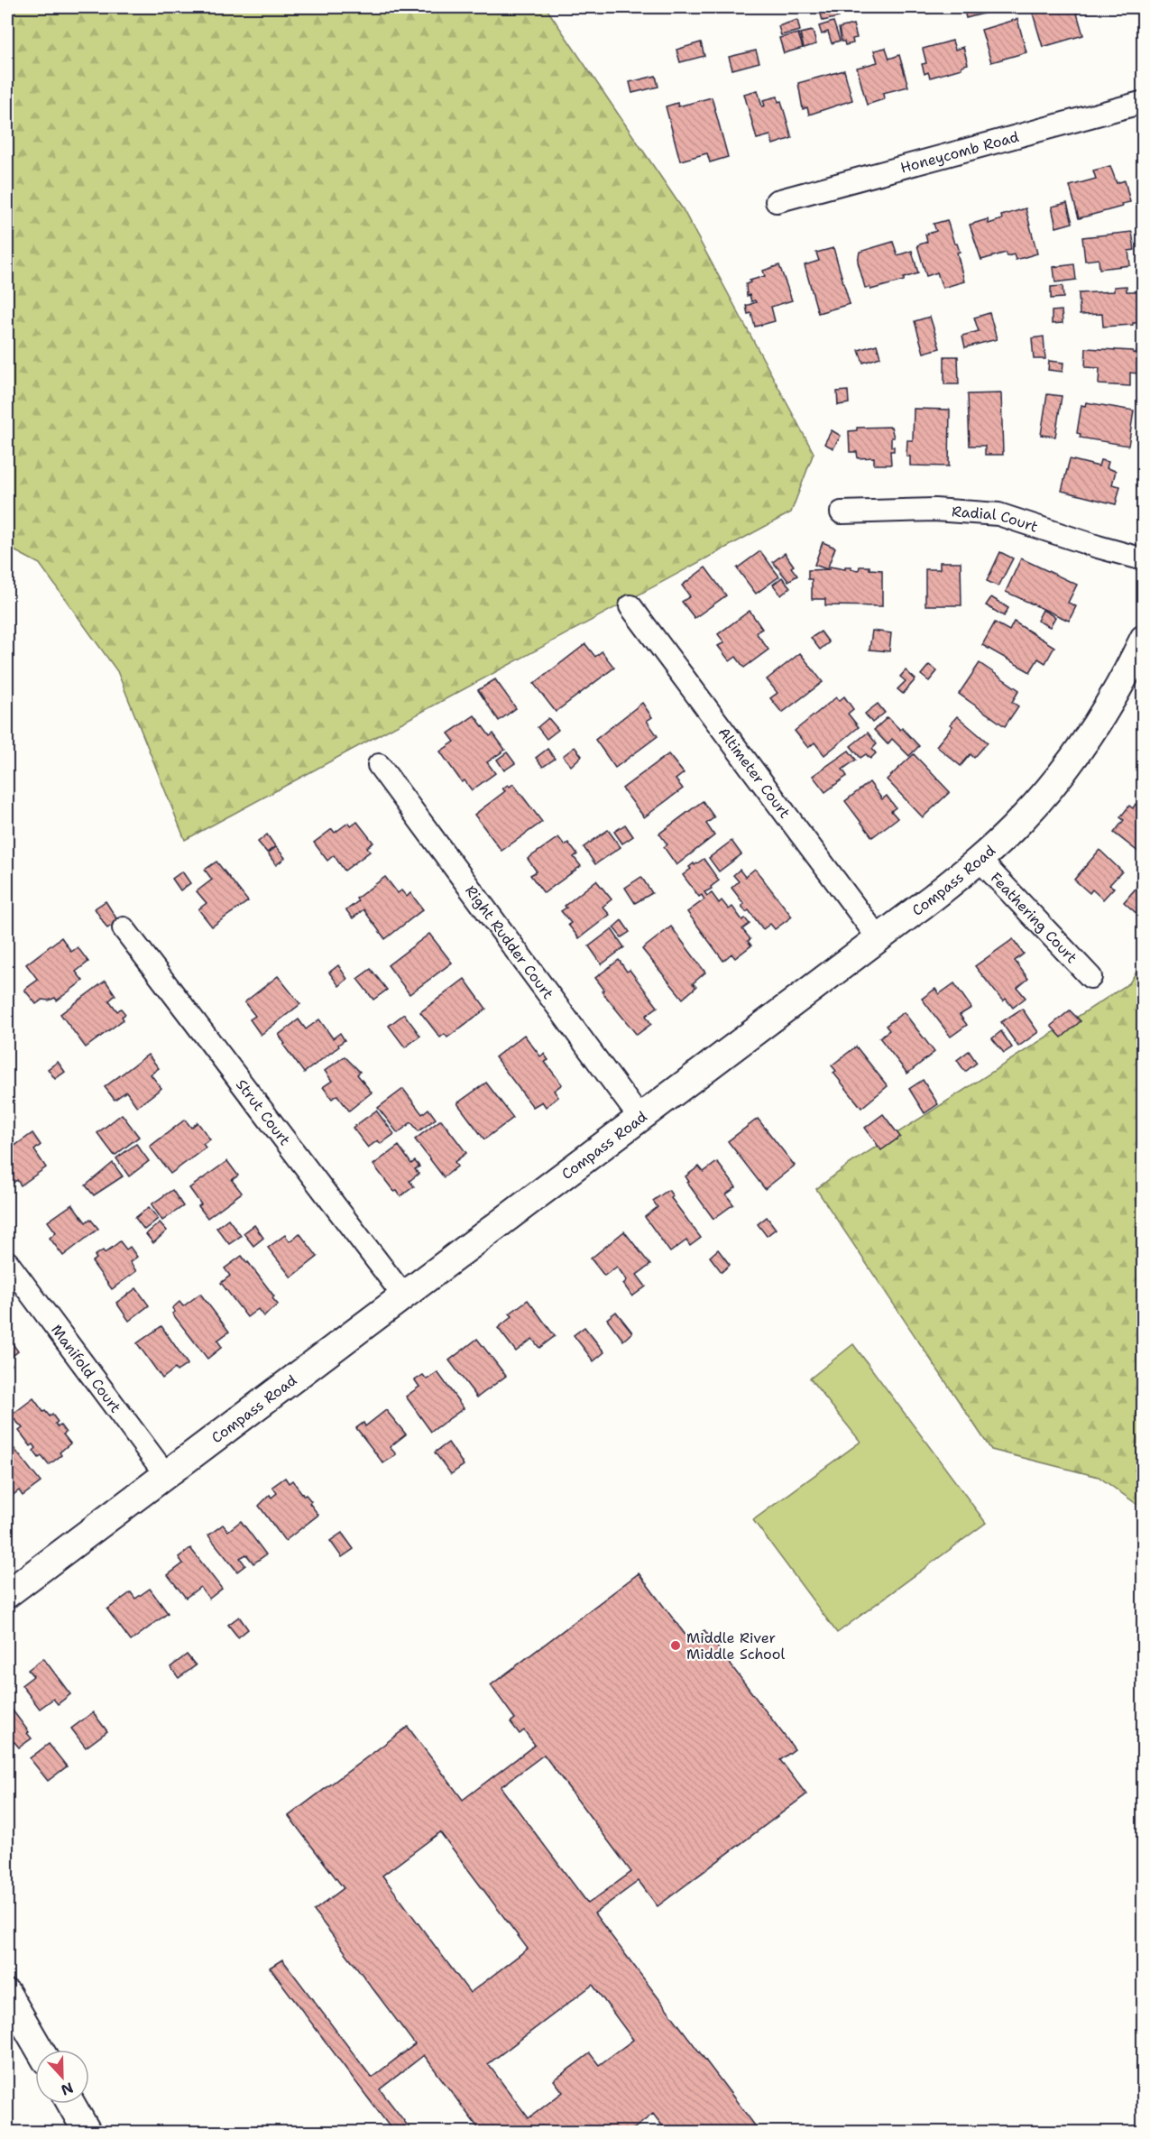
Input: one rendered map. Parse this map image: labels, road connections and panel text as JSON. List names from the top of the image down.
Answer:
{
  "streets": {
    "street": [
      "Honeycomb Road",
      "Radial Court",
      "Altimeter Court",
      "Compass Road",
      "Feathering Court",
      "Right Rudder Court",
      "Strut Court",
      "Manifold Court"
    ]
  },
  "crossings": [
    ["Altimeter Court", "Compass Road"],
    ["Compass Road", "Feathering Court"],
    ["Compass Road", "Right Rudder Court"],
    ["Compass Road", "Strut Court"],
    ["Compass Road", "Manifold Court"]
  ],
  "places": ["Middle River Middle School"],
  "north": "bottom"
}
